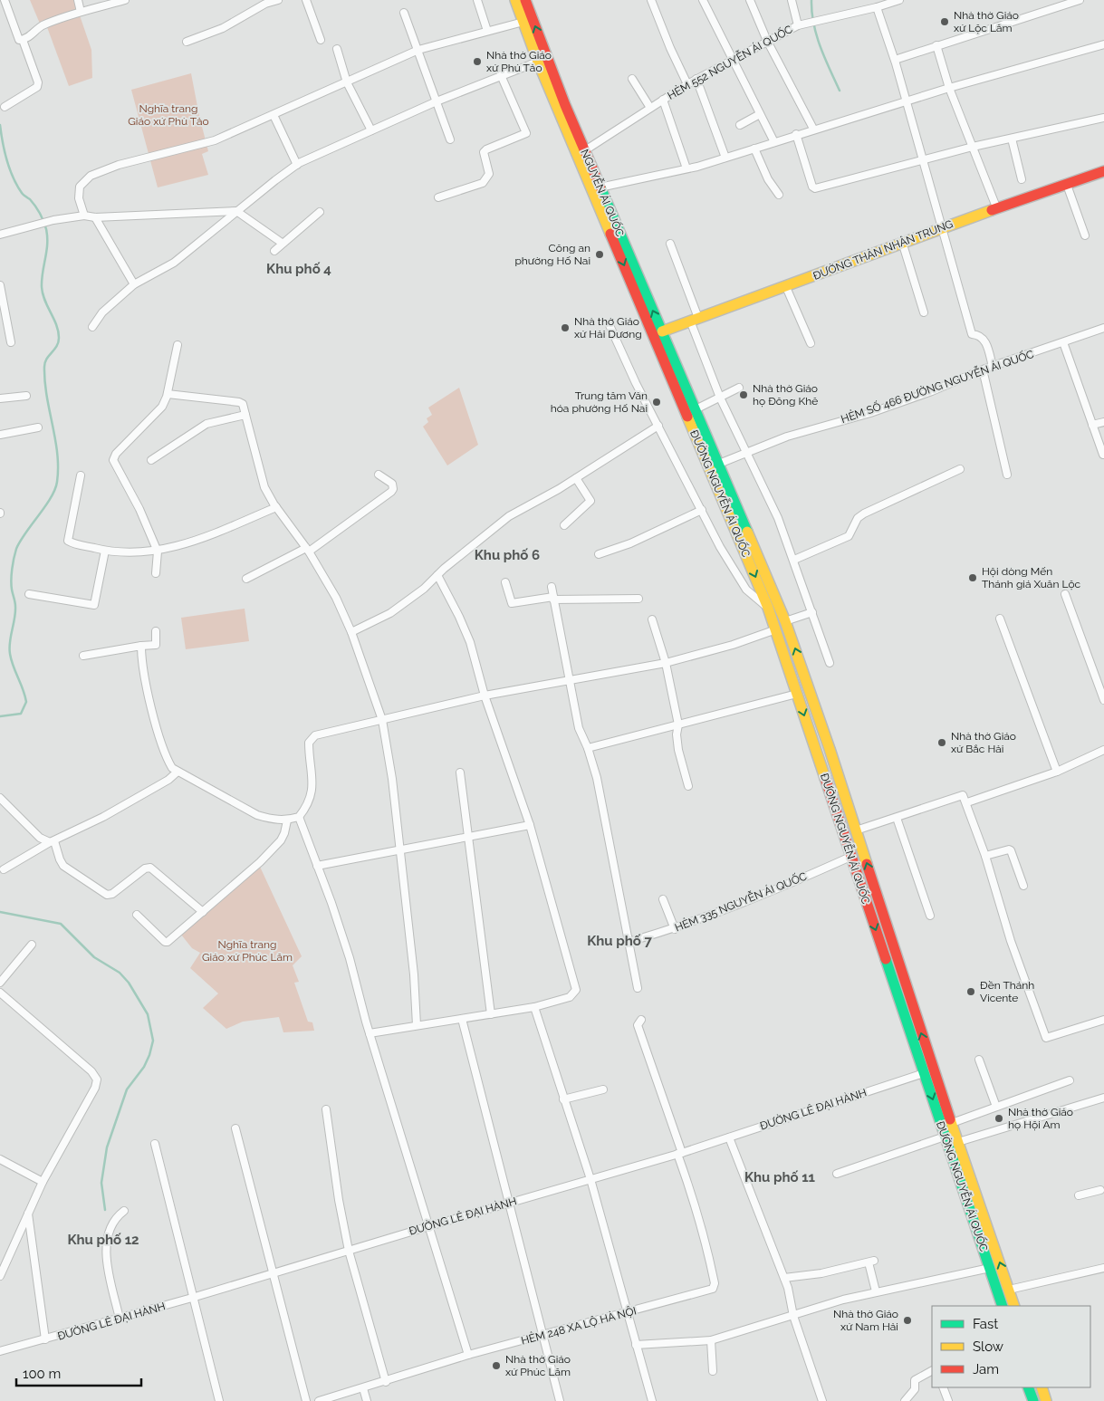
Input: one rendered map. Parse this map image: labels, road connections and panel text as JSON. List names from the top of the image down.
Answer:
{
  "streets": {
    "main road": ["NGUYỄN ÁI QUỐC", "ĐƯỜNG THÂN NHÂN TRUNG", "ĐƯỜNG NGUYỄN ÁI QUỐC"],
    "street": [
      "HẺM 552 NGUYỄN ÁI QUỐC",
      "HẺM SỐ 466 ĐƯỜNG NGUYỄN ÁI QUỐC",
      "HẺM 335 NGUYỄN ÁI QUỐC",
      "ĐƯỜNG LÊ ĐẠI HÀNH",
      "HẺM 248 XA LỘ HÀ NỘI"
    ]
  },
  "crossings": [
    ["HẺM 552 NGUYỄN ÁI QUỐC", "NGUYỄN ÁI QUỐC"],
    ["NGUYỄN ÁI QUỐC", "ĐƯỜNG THÂN NHÂN TRUNG"],
    ["NGUYỄN ÁI QUỐC", "ĐƯỜNG NGUYỄN ÁI QUỐC"],
    ["HẺM SỐ 466 ĐƯỜNG NGUYỄN ÁI QUỐC", "ĐƯỜNG NGUYỄN ÁI QUỐC"],
    ["ĐƯỜNG NGUYỄN ÁI QUỐC", "HẺM 335 NGUYỄN ÁI QUỐC"],
    ["ĐƯỜNG NGUYỄN ÁI QUỐC", "ĐƯỜNG LÊ ĐẠI HÀNH"],
    ["ĐƯỜNG LÊ ĐẠI HÀNH", "HẺM 248 XA LỘ HÀ NỘI"]
  ],
  "districts": [
    "Khu phố 4",
    "Khu phố 6",
    "Khu phố 7",
    "Khu phố 11",
    "Khu phố 12"
  ],
  "parks": ["Nghĩa trang Giáo xứ Phù Tảo", "Nghĩa trang Giáo xứ Phúc Lâm"],
  "places": [
    "Nhà thờ Giáo xứ Lộc Lâm",
    "Nhà thờ Giáo xứ Phú Tảo",
    "Công an phường Hố Nai",
    "Nhà thờ Giáo xứ Hải Dương",
    "Nhà thờ Giáo họ Đông Khê",
    "Trung tâm Văn hóa phường Hố Nai",
    "Hội dòng Mến Thánh giá Xuân Lộc",
    "Nhà thờ Giáo xứ Bắc Hải",
    "Đền Thánh Vicente",
    "Nhà thờ Giáo họ Hội Am",
    "Nhà thờ Giáo xứ Nam Hải",
    "Nhà thờ Giáo xứ Phúc Lâm"
  ],
  "legend": ["Fast", "Slow", "Jam"],
  "scale_bar": "100 m"
}
